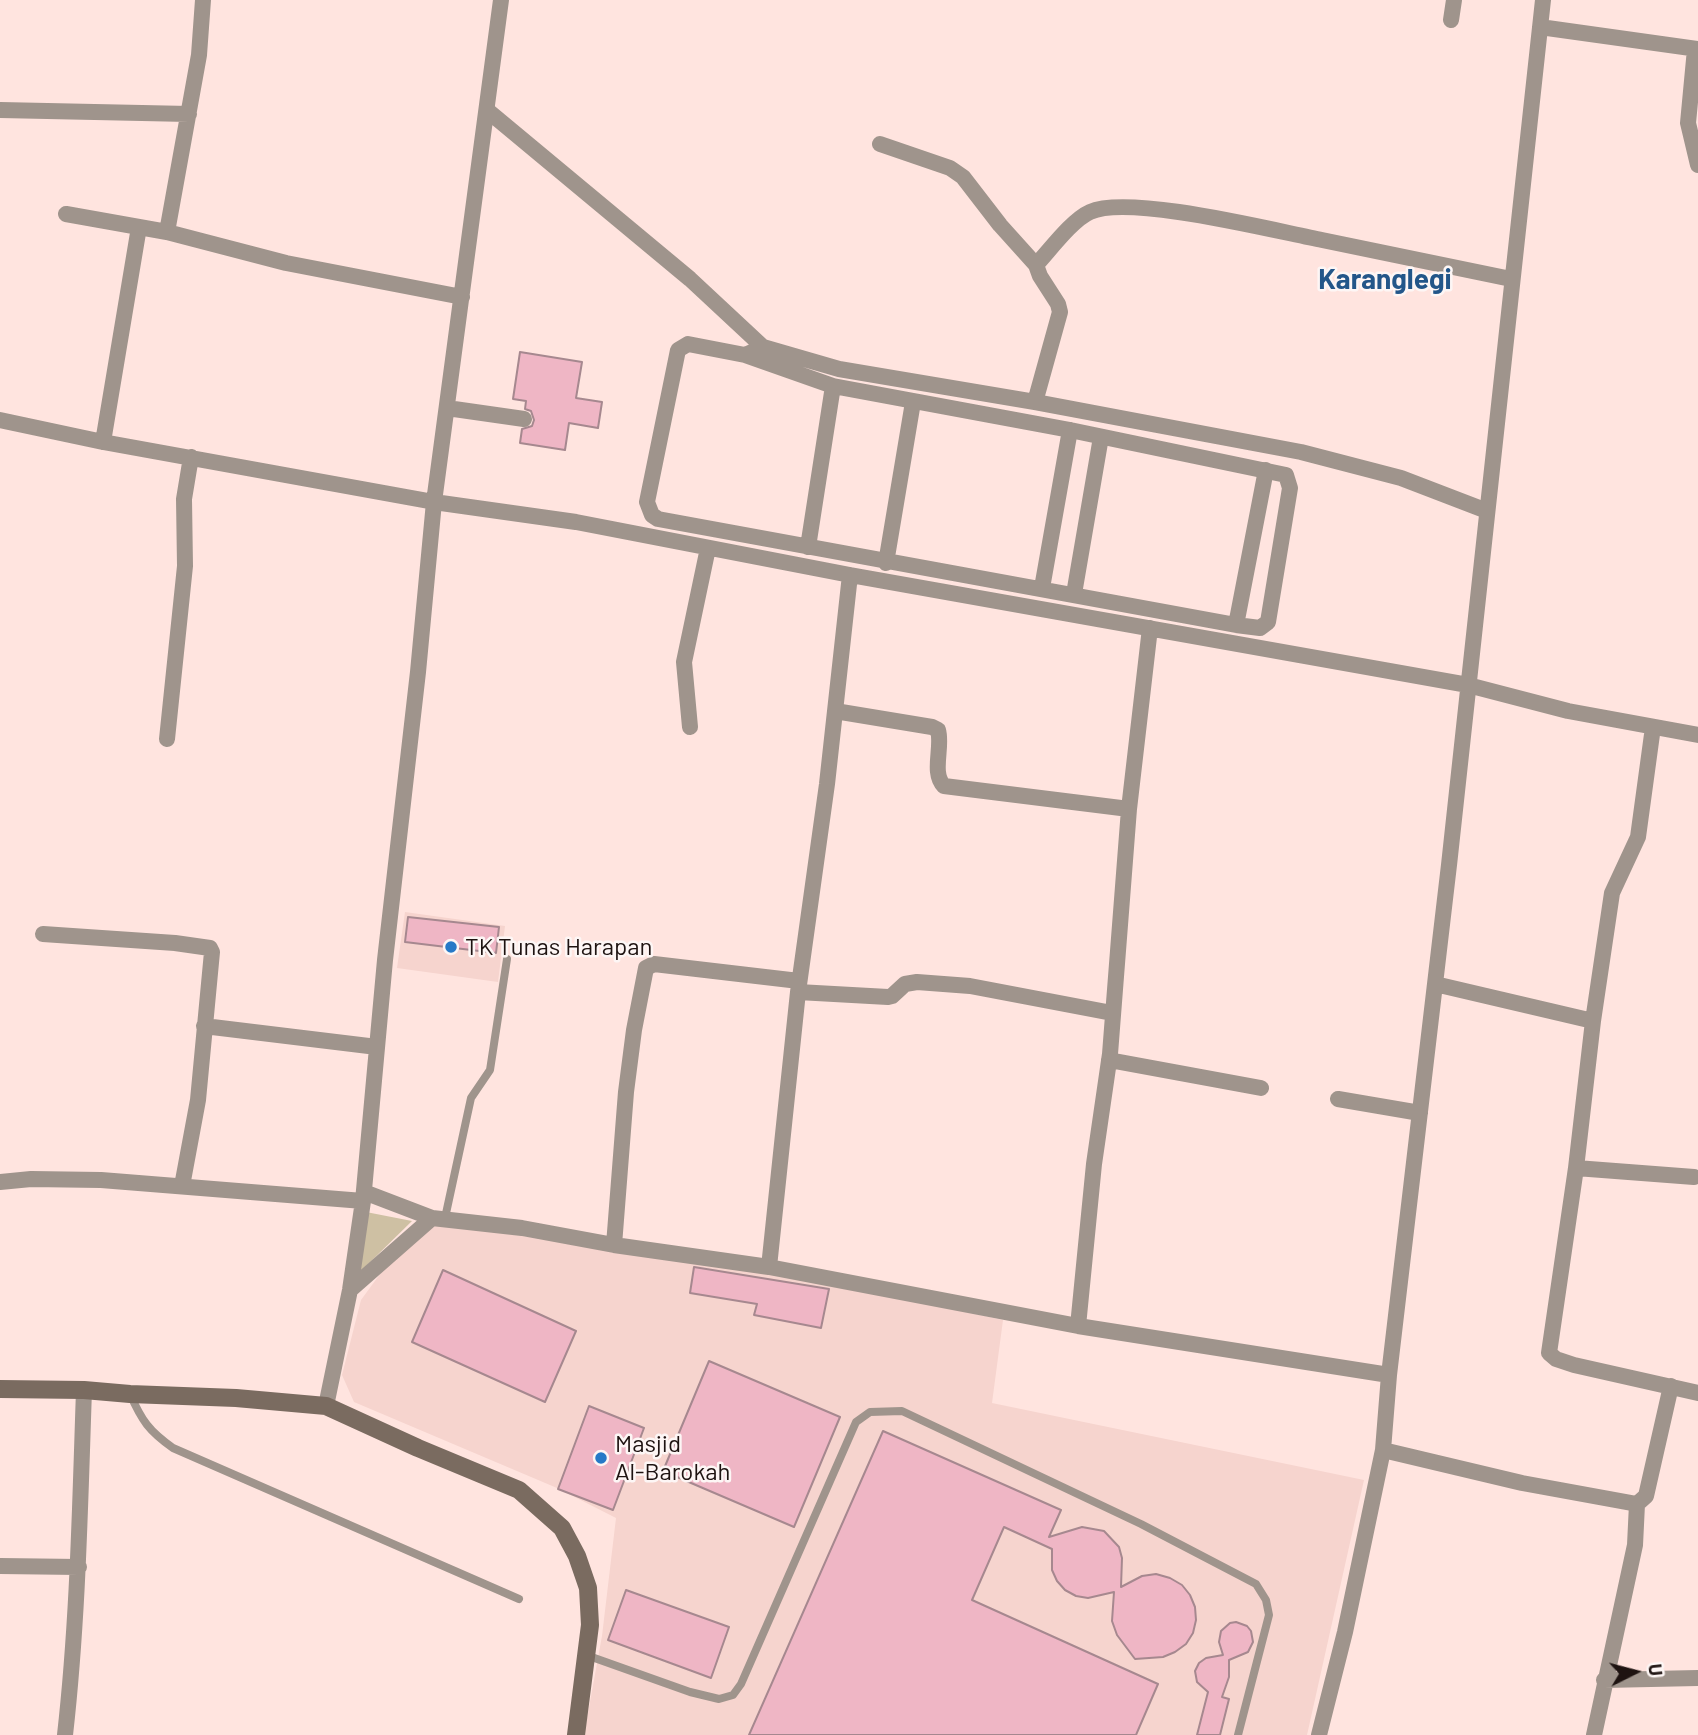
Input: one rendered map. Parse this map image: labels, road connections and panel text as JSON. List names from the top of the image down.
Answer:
{
  "districts": ["Karanglegi"],
  "places": ["TK Tunas Harapan", "Masjid Al-Barokah"],
  "north": "right"
}
